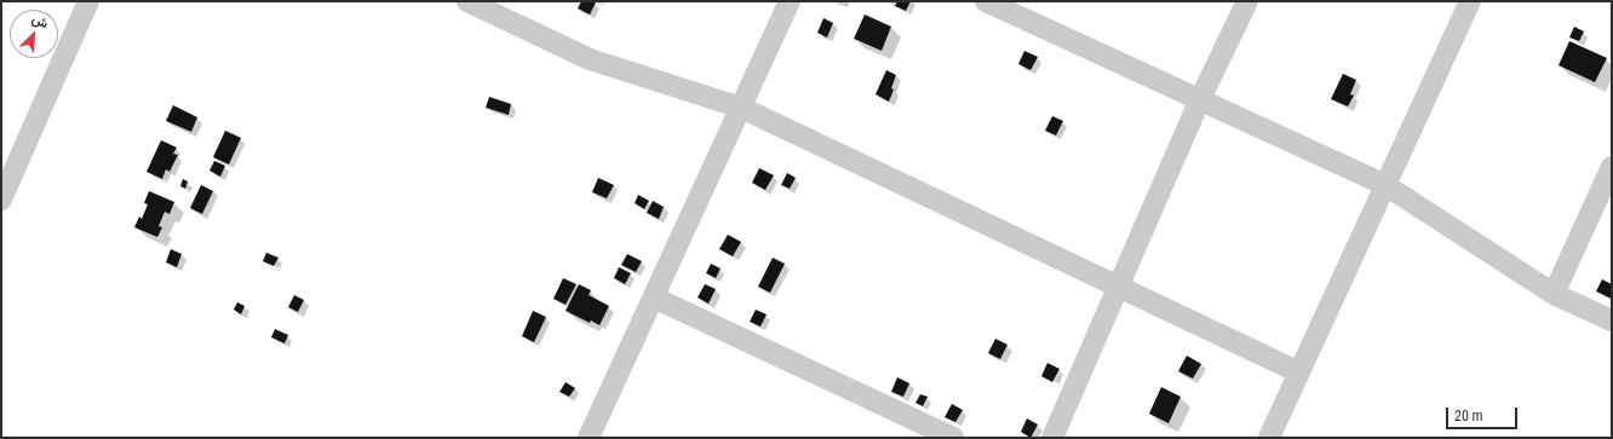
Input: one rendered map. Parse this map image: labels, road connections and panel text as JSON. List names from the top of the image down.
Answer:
{
  "scale_bar": "20 m",
  "north": "top right"
}
